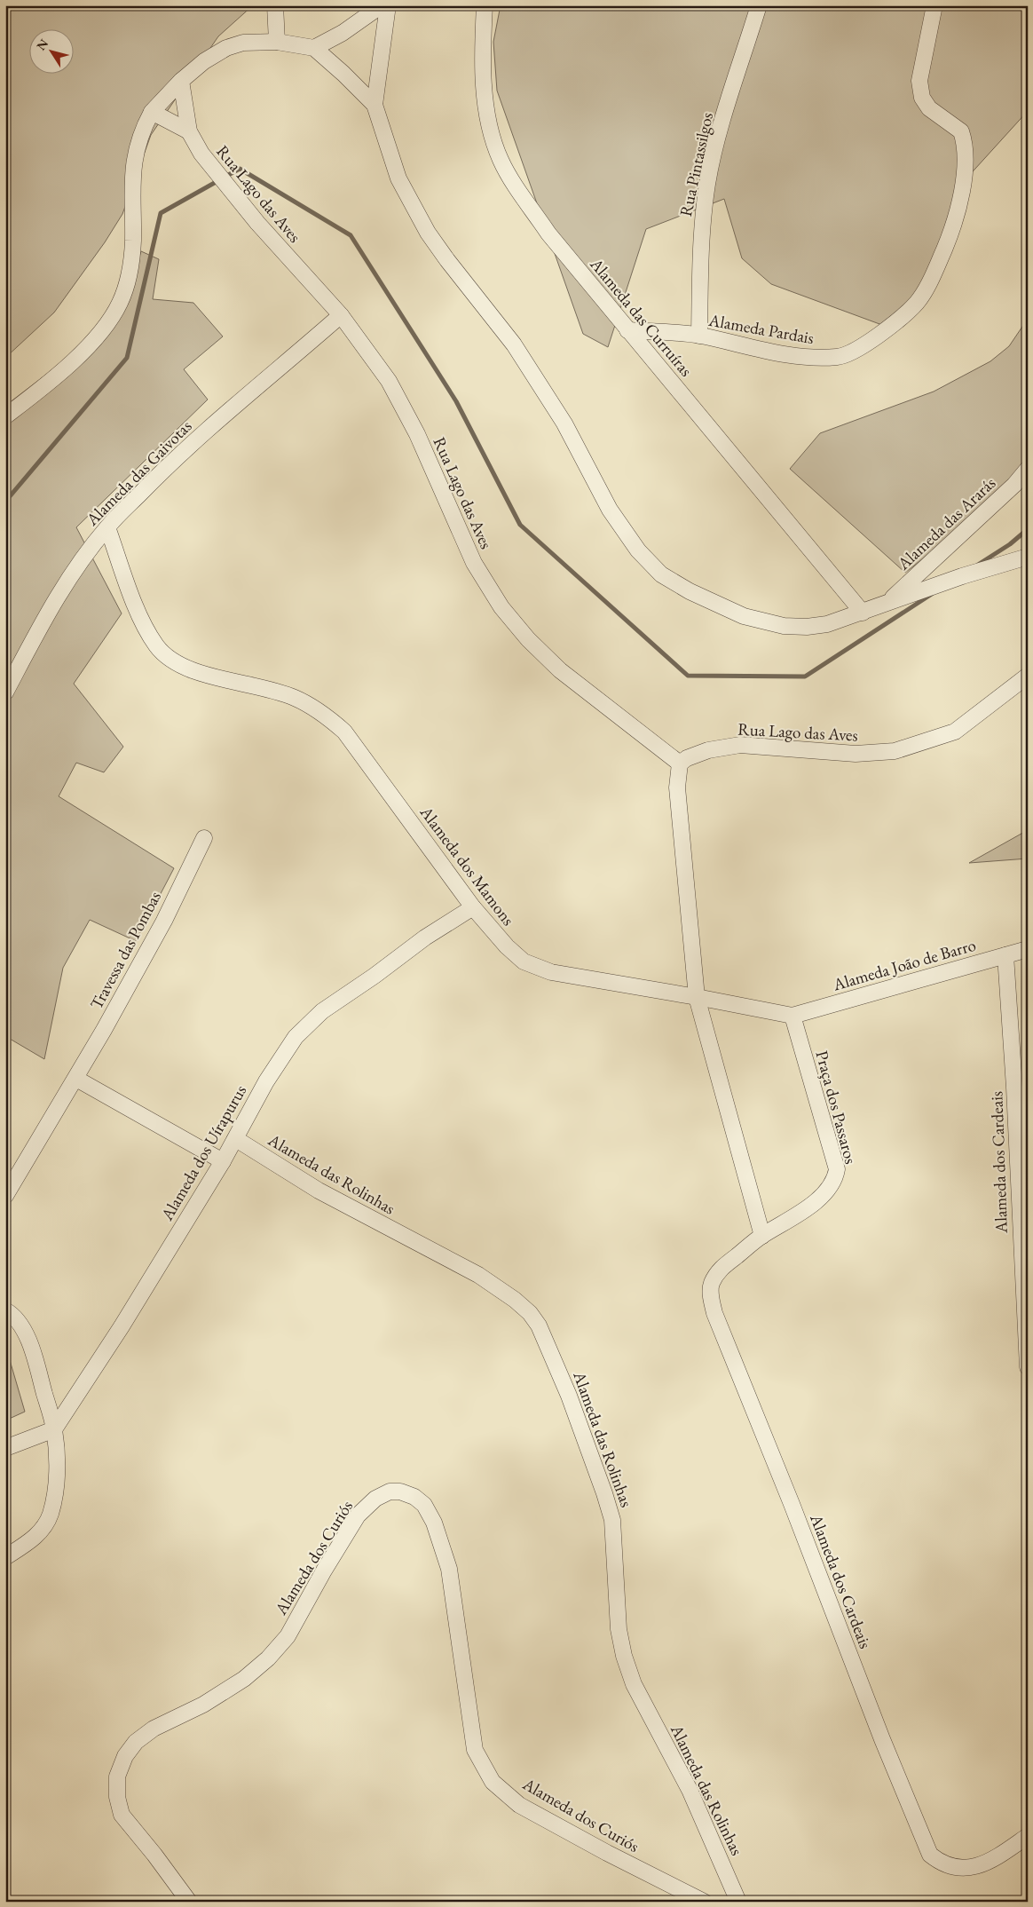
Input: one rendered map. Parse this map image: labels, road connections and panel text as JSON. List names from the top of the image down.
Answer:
{
  "streets": {
    "street": [
      "Rua Pintassilgos",
      "Rua Lago das Aves",
      "Alameda das Curruíras",
      "Alameda Pardais",
      "Alameda das Gaivotas",
      "Alameda das Ararás",
      "Alameda dos Mamons",
      "Travessa das Pombas",
      "Alameda João de Barro",
      "Praça dos Passaros",
      "Alameda dos Uírapurus",
      "Alameda dos Cardeais",
      "Alameda das Rolinhas",
      "Alameda dos Curiós"
    ]
  },
  "crossings": [
    ["Rua Pintassilgos", "Alameda Pardais"],
    ["Rua Lago das Aves", "Alameda das Gaivotas"],
    ["Alameda das Curruíras", "Alameda Pardais"],
    ["Alameda das Gaivotas", "Alameda dos Mamons"],
    ["Alameda dos Mamons", "Alameda dos Uírapurus"],
    ["Alameda João de Barro", "Praça dos Passaros"],
    ["Alameda João de Barro", "Alameda dos Cardeais"],
    ["Praça dos Passaros", "Alameda dos Cardeais"],
    ["Alameda dos Uírapurus", "Alameda das Rolinhas"]
  ],
  "north": "top left"
}
